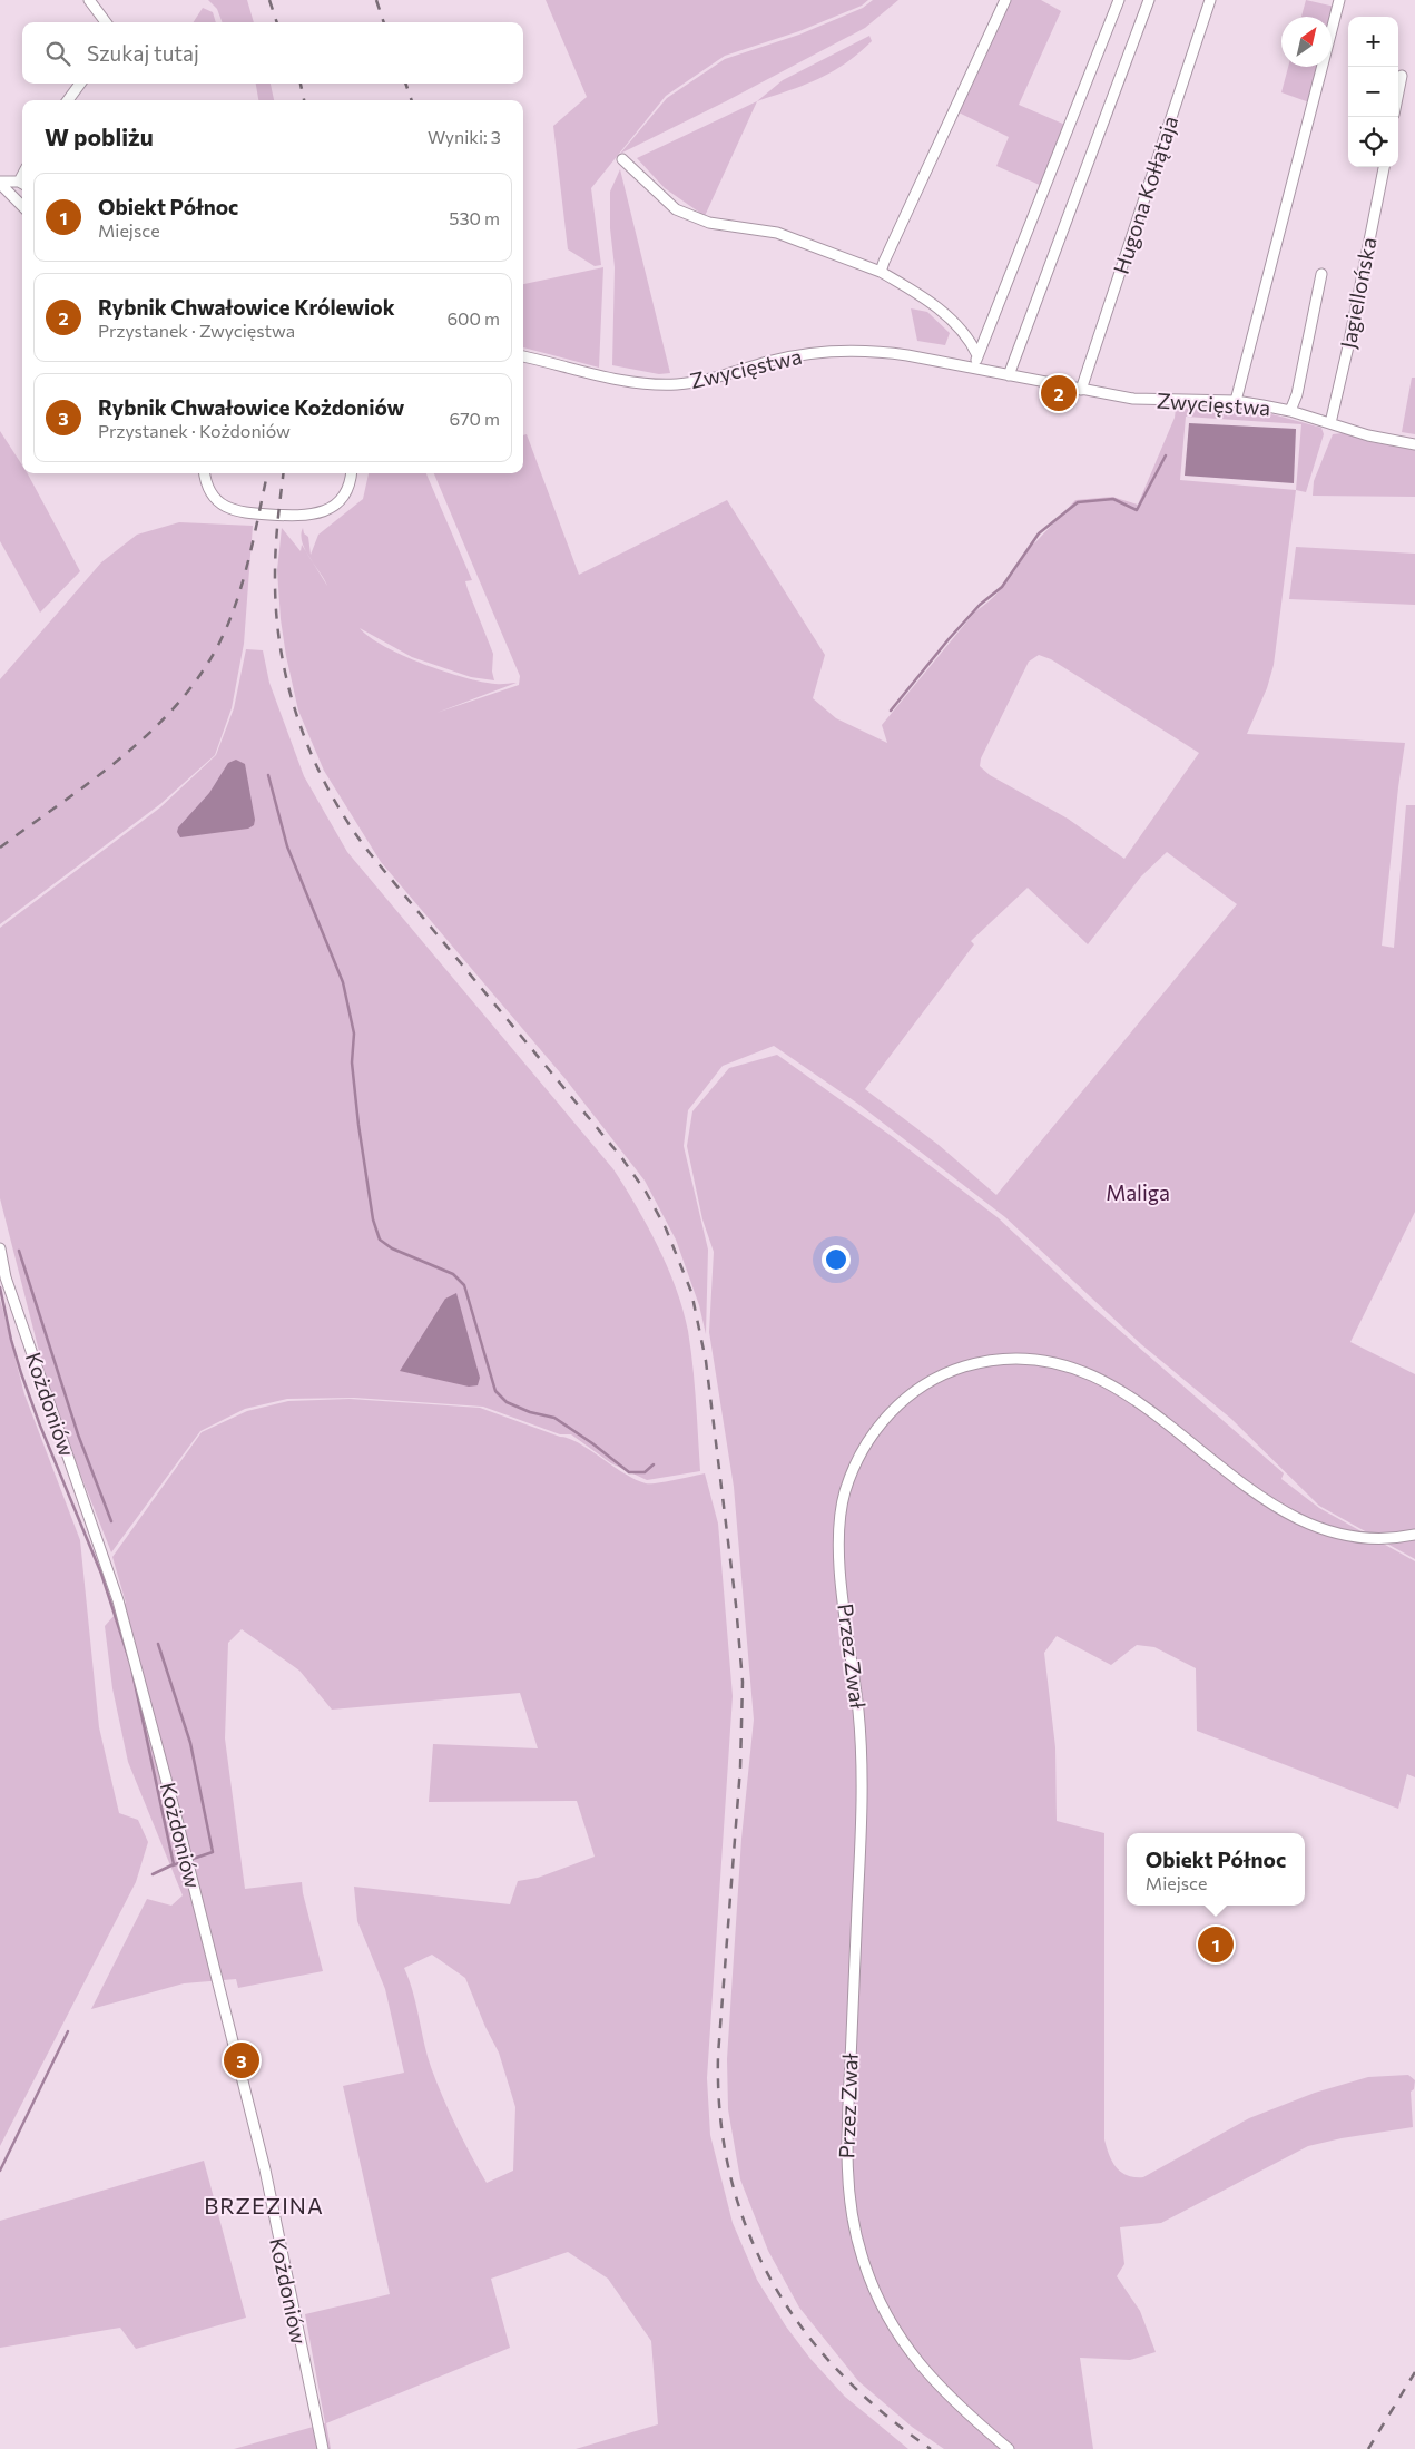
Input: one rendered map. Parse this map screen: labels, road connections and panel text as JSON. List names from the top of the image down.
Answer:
{
  "streets": {
    "street": [
      "Hugona Kołłątaja",
      "Jagiellońska",
      "Zwycięstwa",
      "Kożdoniów",
      "Przez Zwał"
    ]
  },
  "crossings": [
    ["Hugona Kołłątaja", "Zwycięstwa"],
    ["Jagiellońska", "Zwycięstwa"]
  ],
  "districts": ["BRZEZINA"],
  "parks": ["Maliga"],
  "north": "top right",
  "page": {
    "map_buttons": ["+", "−"],
    "search": "Szukaj tutaj",
    "heading": ["W pobliżu", "Wyniki: 3"],
    "list": [
      {
        "mark": "1",
        "name": "Obiekt Północ",
        "note": "Miejsce",
        "value": "530 m"
      },
      {
        "mark": "2",
        "name": "Rybnik Chwałowice Królewiok",
        "note": "Przystanek · Zwycięstwa",
        "value": "600 m"
      },
      {
        "mark": "3",
        "name": "Rybnik Chwałowice Kożdoniów",
        "note": "Przystanek · Kożdoniów",
        "value": "670 m"
      }
    ],
    "pins": ["2", "1", "3"],
    "popup": ["Obiekt Północ", "Miejsce"]
  }
}
